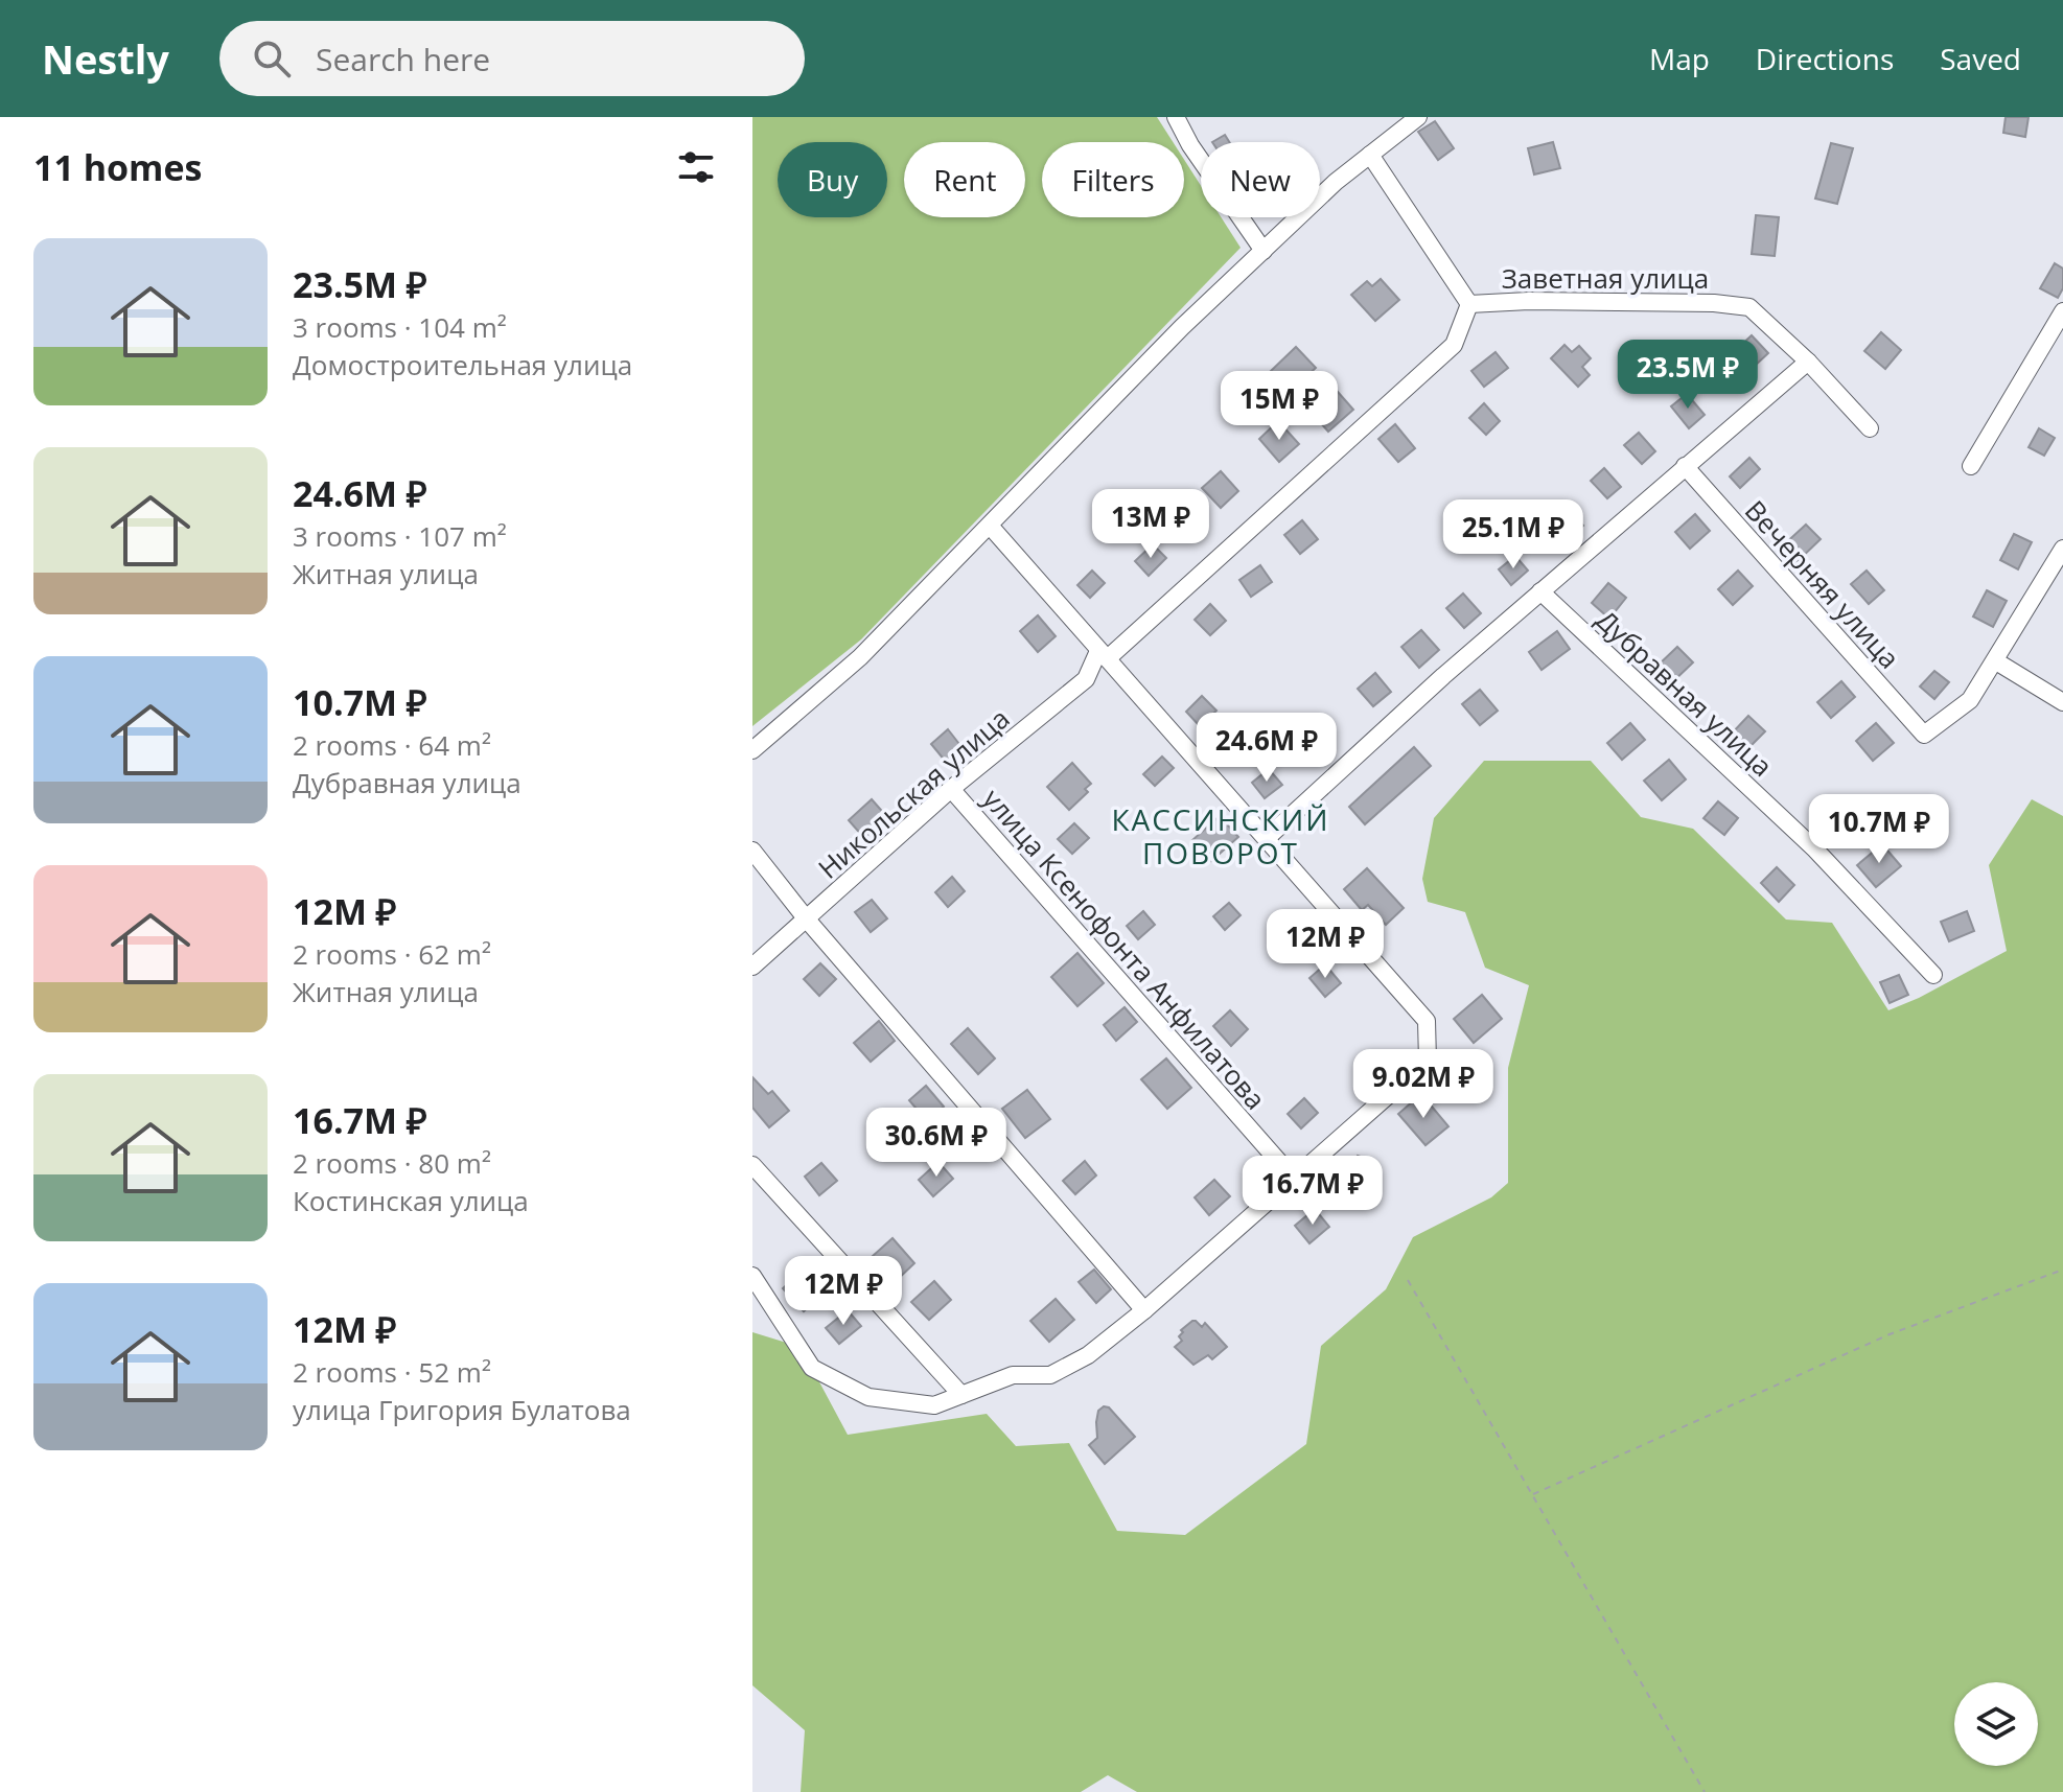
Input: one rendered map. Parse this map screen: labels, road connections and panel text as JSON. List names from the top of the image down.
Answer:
{
  "streets": {
    "street": [
      "Заветная улица",
      "Вечерняя улица",
      "Дубравная улица",
      "Никольская улица",
      "улица Ксенофонта Анфилатова"
    ]
  },
  "crossings": [
    ["Заветная улица", "Никольская улица"],
    ["Никольская улица", "улица Ксенофонта Анфилатова"]
  ],
  "districts": ["КАССИНСКИЙ ПОВОРОТ"],
  "page": {
    "header": "Nestly",
    "search": "Search here",
    "nav": ["Map", "Directions", "Saved"],
    "heading": "11 homes",
    "chip": [
      "Buy",
      "Rent",
      "Filters",
      "New"
    ],
    "list": [
      {
        "name": "23.5M ₽",
        "note": "3 rooms · 104 m² · Домостроительная улица"
      },
      {
        "name": "24.6M ₽",
        "note": "3 rooms · 107 m² · Житная улица"
      },
      {
        "name": "10.7M ₽",
        "note": "2 rooms · 64 m² · Дубравная улица"
      },
      {
        "name": "12M ₽",
        "note": "2 rooms · 62 m² · Житная улица"
      },
      {
        "name": "16.7M ₽",
        "note": "2 rooms · 80 m² · Костинская улица"
      },
      {
        "name": "12M ₽",
        "note": "2 rooms · 52 m² · улица Григория Булатова"
      }
    ],
    "price": [
      "23.5M ₽",
      "15M ₽",
      "13M ₽",
      "25.1M ₽",
      "24.6M ₽",
      "10.7M ₽",
      "12M ₽",
      "9.02M ₽",
      "30.6M ₽",
      "16.7M ₽",
      "12M ₽"
    ]
  }
}
